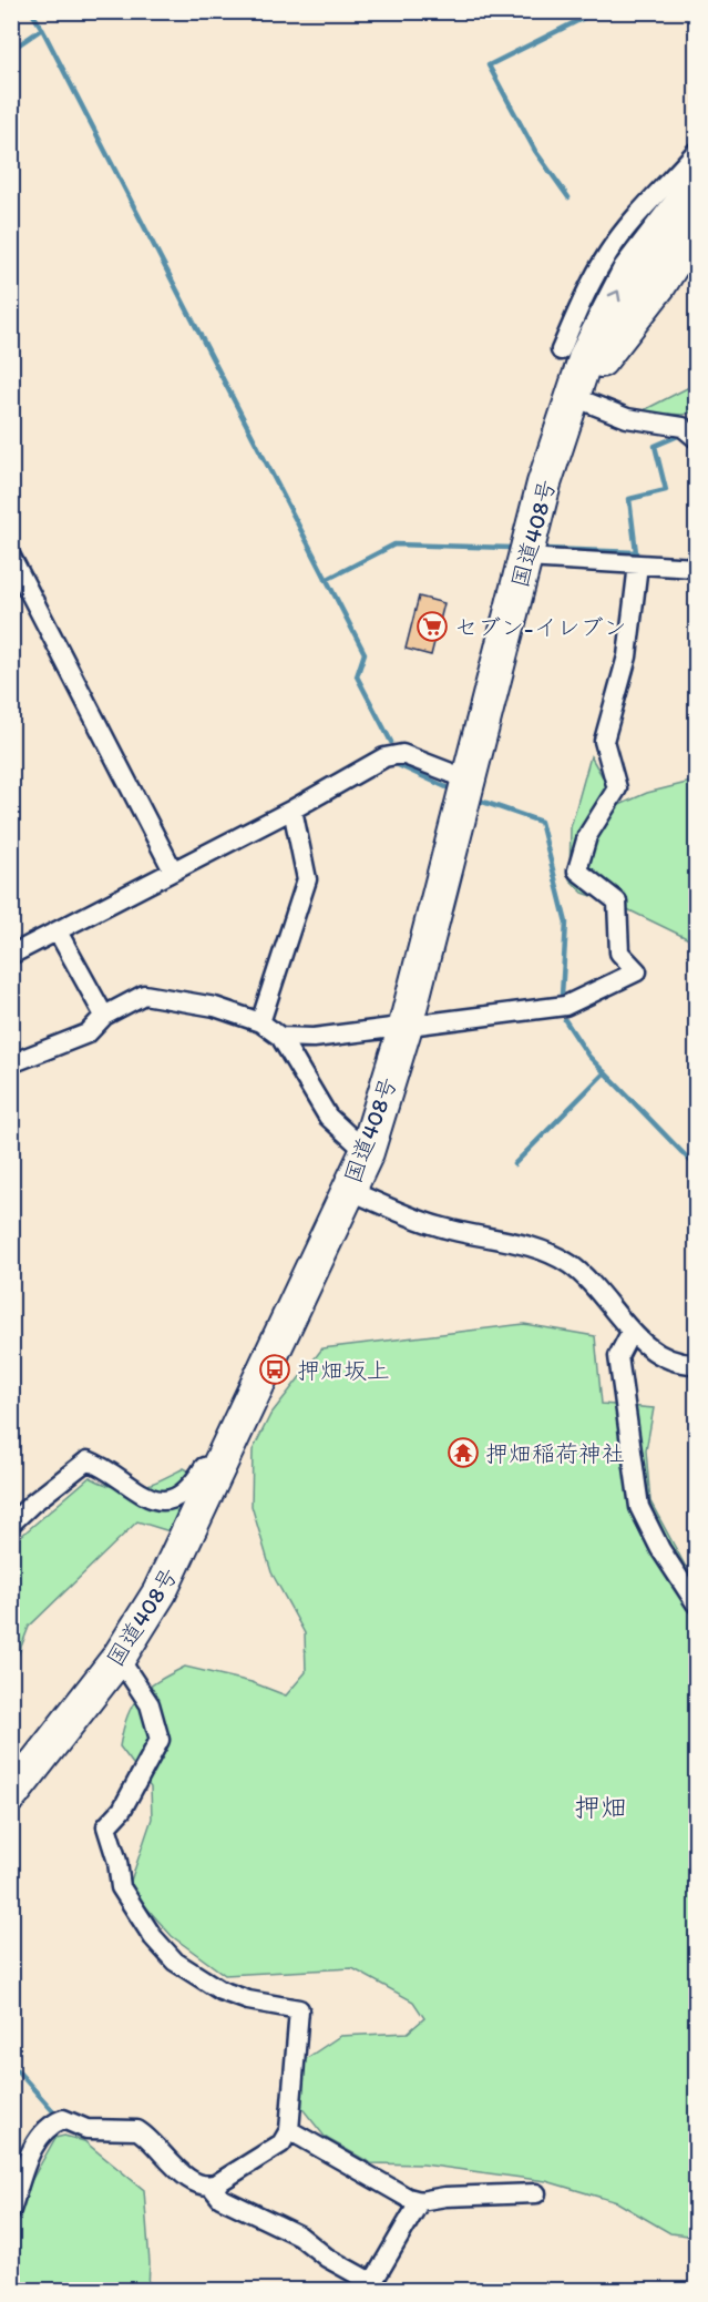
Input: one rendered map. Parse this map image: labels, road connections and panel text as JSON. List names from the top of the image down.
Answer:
{
  "streets": {
    "highway": ["国道408号"]
  },
  "districts": ["押畑"],
  "places": {
    "supermarket": ["セブン-イレブン"],
    "bus stop": ["押畑坂上"],
    "temple": ["押畑稲荷神社"]
  }
}
